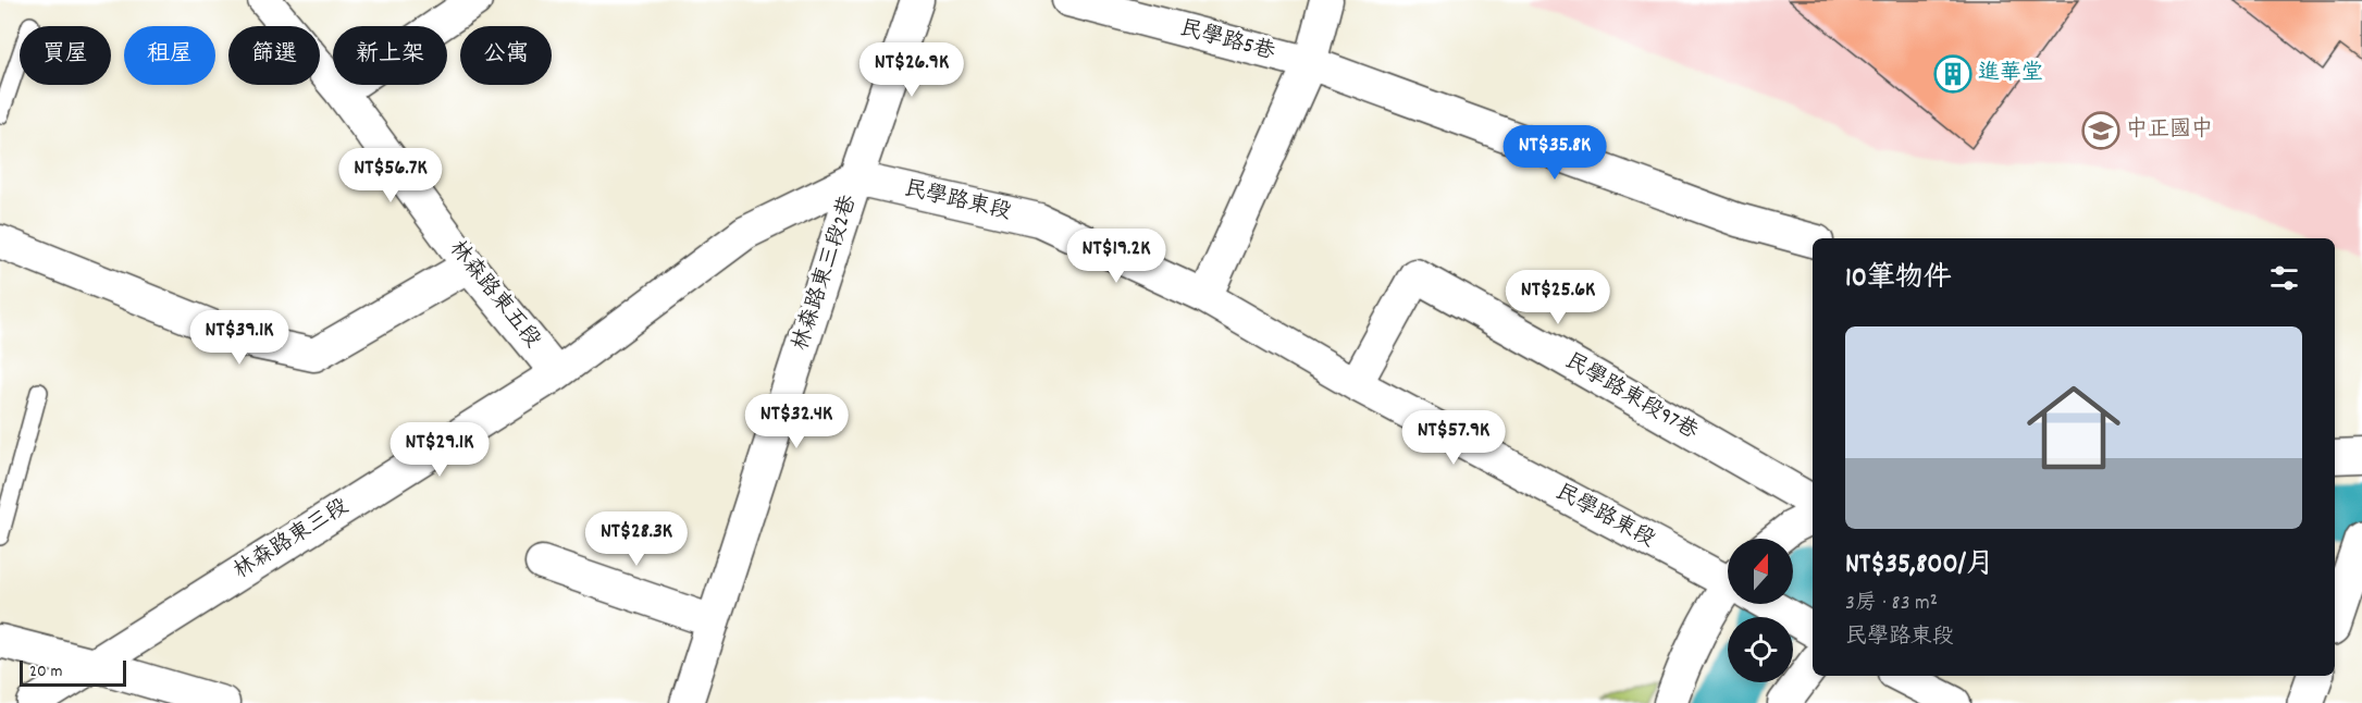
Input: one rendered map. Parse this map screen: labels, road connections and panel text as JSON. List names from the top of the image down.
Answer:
{
  "streets": {
    "street": [
      "民學路5巷",
      "民學路東段",
      "林森路東三段2巷",
      "林森路東五段",
      "民學路東段97巷",
      "林森路東三段"
    ]
  },
  "crossings": [
    ["民學路東段", "林森路東三段2巷"],
    ["民學路東段", "民學路東段97巷"],
    ["民學路東段", "林森路東三段"],
    ["林森路東三段2巷", "林森路東三段"],
    ["林森路東五段", "林森路東三段"]
  ],
  "places": {
    "building": ["進華堂"],
    "school or university": ["中正國中"]
  },
  "scale_bar": "20 m",
  "north": "top",
  "page": {
    "chip": [
      "買屋",
      "租屋",
      "篩選",
      "新上架",
      "公寓"
    ],
    "price": [
      "NT$26.9K",
      "NT$35.8K",
      "NT$56.7K",
      "NT$19.2K",
      "NT$25.6K",
      "NT$39.1K",
      "NT$32.4K",
      "NT$57.9K",
      "NT$29.1K",
      "NT$28.3K"
    ],
    "heading": "10筆物件",
    "list": [
      {
        "name": "NT$35,800/月",
        "note": "3房 · 83 m² · 民學路東段"
      }
    ],
    "scale": "20 m"
  }
}
